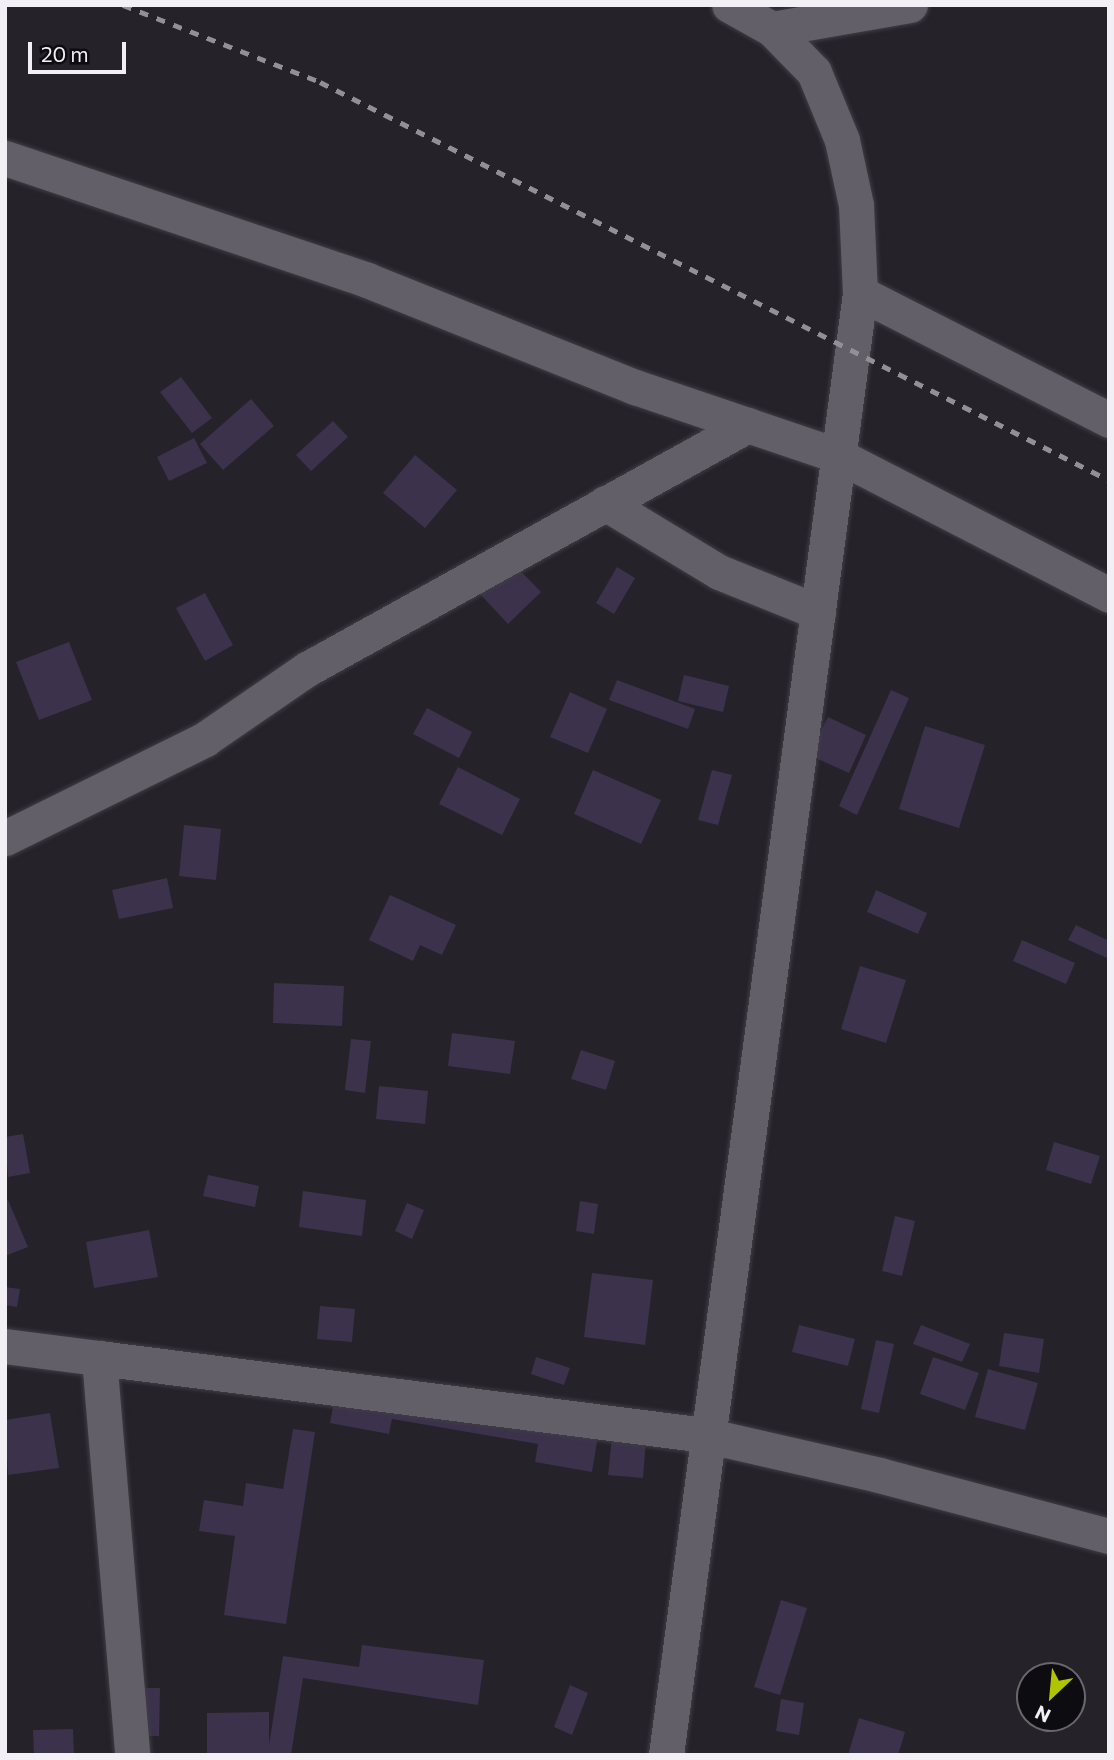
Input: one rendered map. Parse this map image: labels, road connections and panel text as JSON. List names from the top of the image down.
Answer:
{
  "scale_bar": "20 m",
  "north": "bottom left"
}
